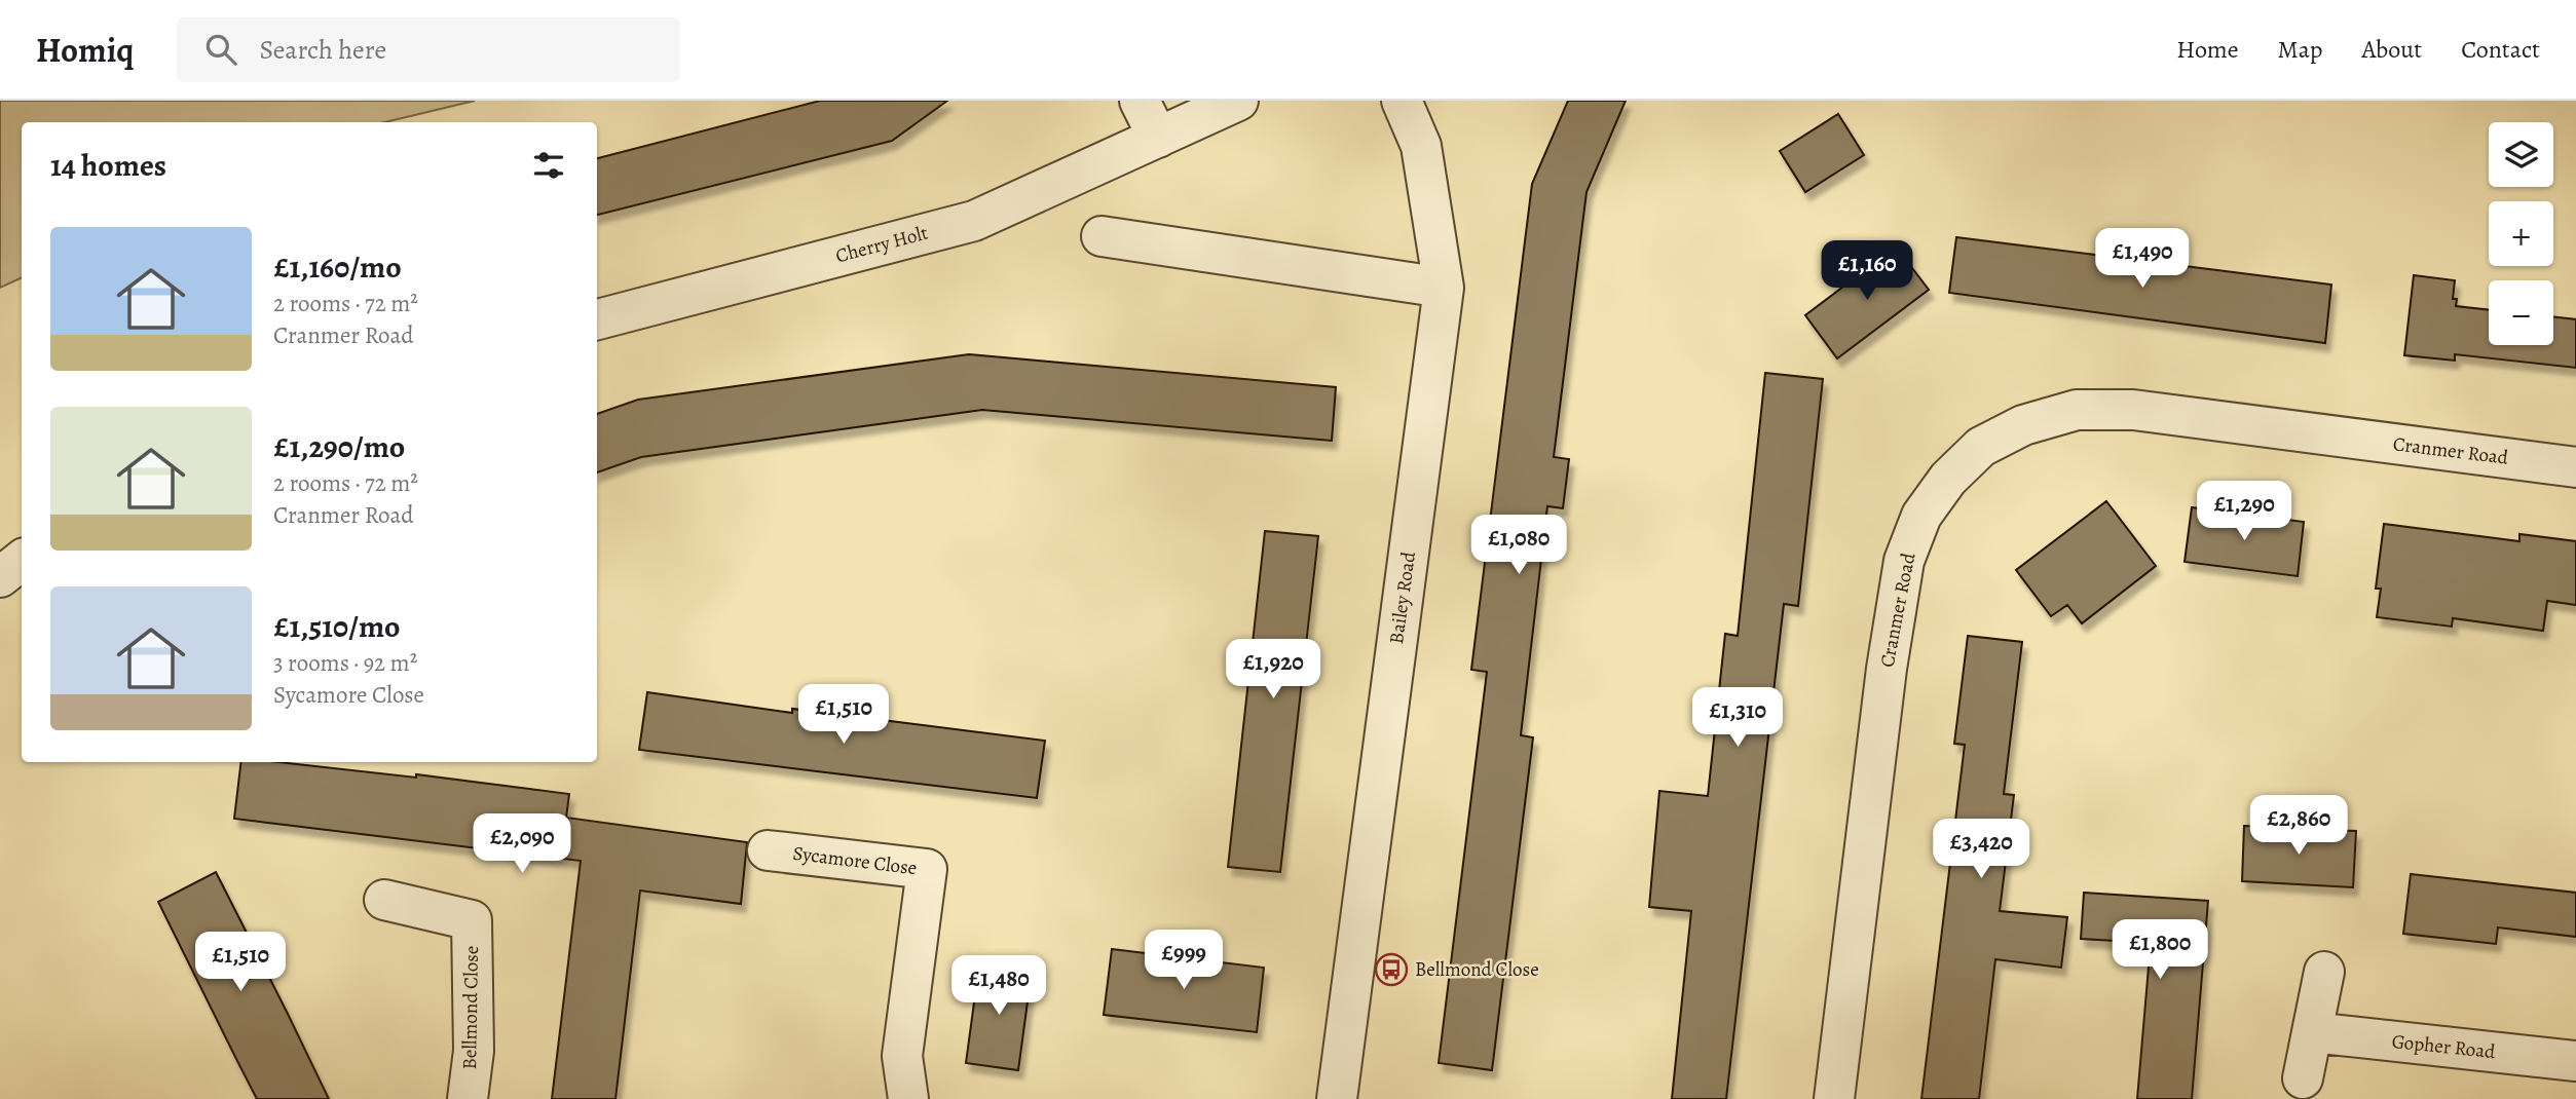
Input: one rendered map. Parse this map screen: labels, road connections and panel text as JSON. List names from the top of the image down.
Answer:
{
  "streets": {
    "street": [
      "Cherry Holt",
      "Cranmer Road",
      "Bailey Road",
      "Sycamore Close",
      "Bellmond Close",
      "Gopher Road"
    ]
  },
  "places": {
    "bus stop": ["Bellmond Close"]
  },
  "page": {
    "header": "Homiq",
    "search": "Search here",
    "nav": [
      "Home",
      "Map",
      "About",
      "Contact"
    ],
    "map_buttons": ["+", "−"],
    "heading": "14 homes",
    "list": [
      {
        "name": "£1,160/mo",
        "note": "2 rooms · 72 m² · Cranmer Road"
      },
      {
        "name": "£1,290/mo",
        "note": "2 rooms · 72 m² · Cranmer Road"
      },
      {
        "name": "£1,510/mo",
        "note": "3 rooms · 92 m² · Sycamore Close"
      }
    ],
    "price": [
      "£1,490",
      "£1,160",
      "£1,290",
      "£1,080",
      "£1,920",
      "£1,510",
      "£1,310",
      "£2,860",
      "£2,090",
      "£3,420",
      "£1,800",
      "£999",
      "£1,510",
      "£1,480"
    ]
  }
}
